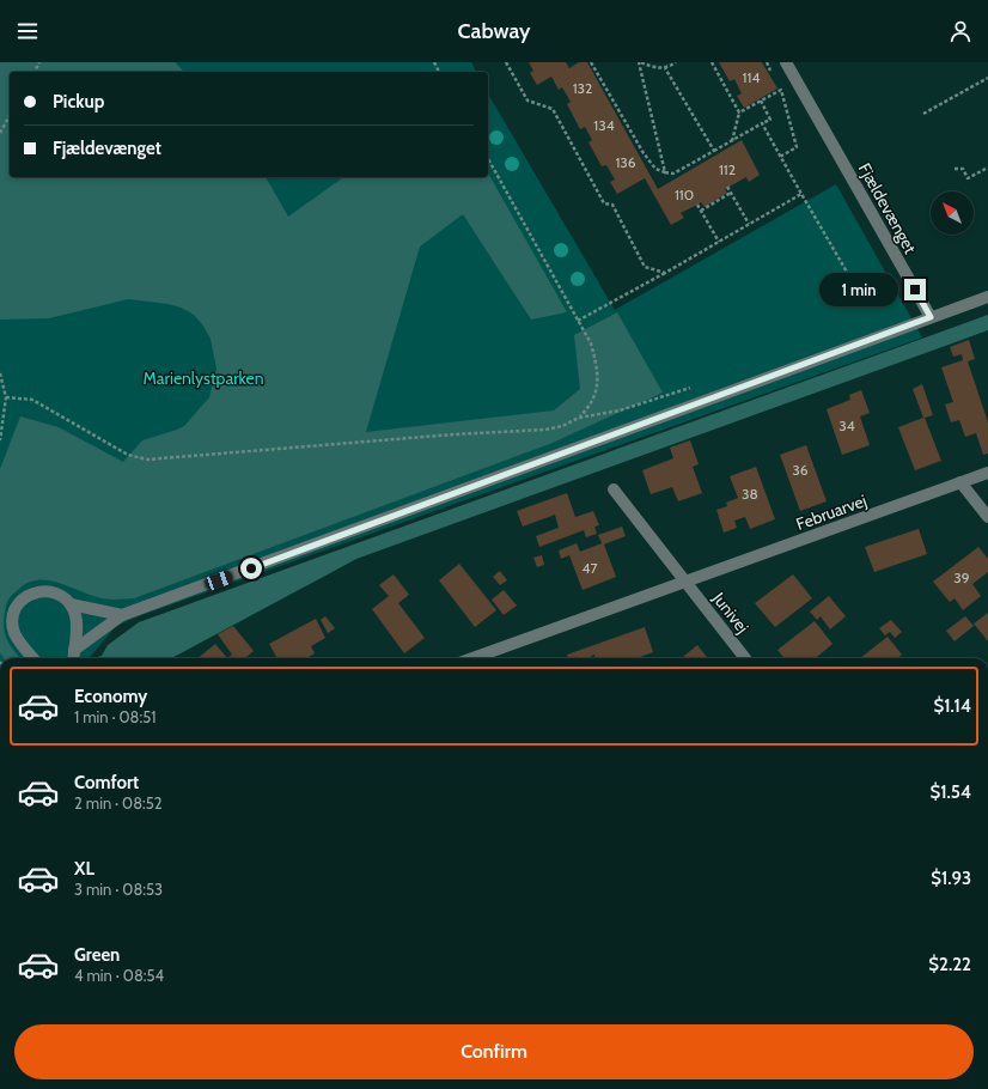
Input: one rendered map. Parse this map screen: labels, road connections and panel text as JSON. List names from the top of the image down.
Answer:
{
  "streets": {
    "street": ["Fjældevænget", "Februarvej", "Junivej"]
  },
  "crossings": [
    ["Februarvej", "Junivej"]
  ],
  "parks": ["Marienlystparken"],
  "house_numbers": [
    "114",
    "132",
    "134",
    "136",
    "112",
    "110",
    "34",
    "36",
    "38",
    "47",
    "39"
  ],
  "north": "top left",
  "page": {
    "header": "Cabway",
    "banner": ["Pickup", "Fjældevænget"],
    "bubble": "1 min",
    "list": [
      {
        "name": "Economy",
        "note": "1 min · 08:51",
        "value": "$1.14"
      },
      {
        "name": "Comfort",
        "note": "2 min · 08:52",
        "value": "$1.54"
      },
      {
        "name": "XL",
        "note": "3 min · 08:53",
        "value": "$1.93"
      },
      {
        "name": "Green",
        "note": "4 min · 08:54",
        "value": "$2.22"
      }
    ],
    "buttons": "Confirm"
  }
}
